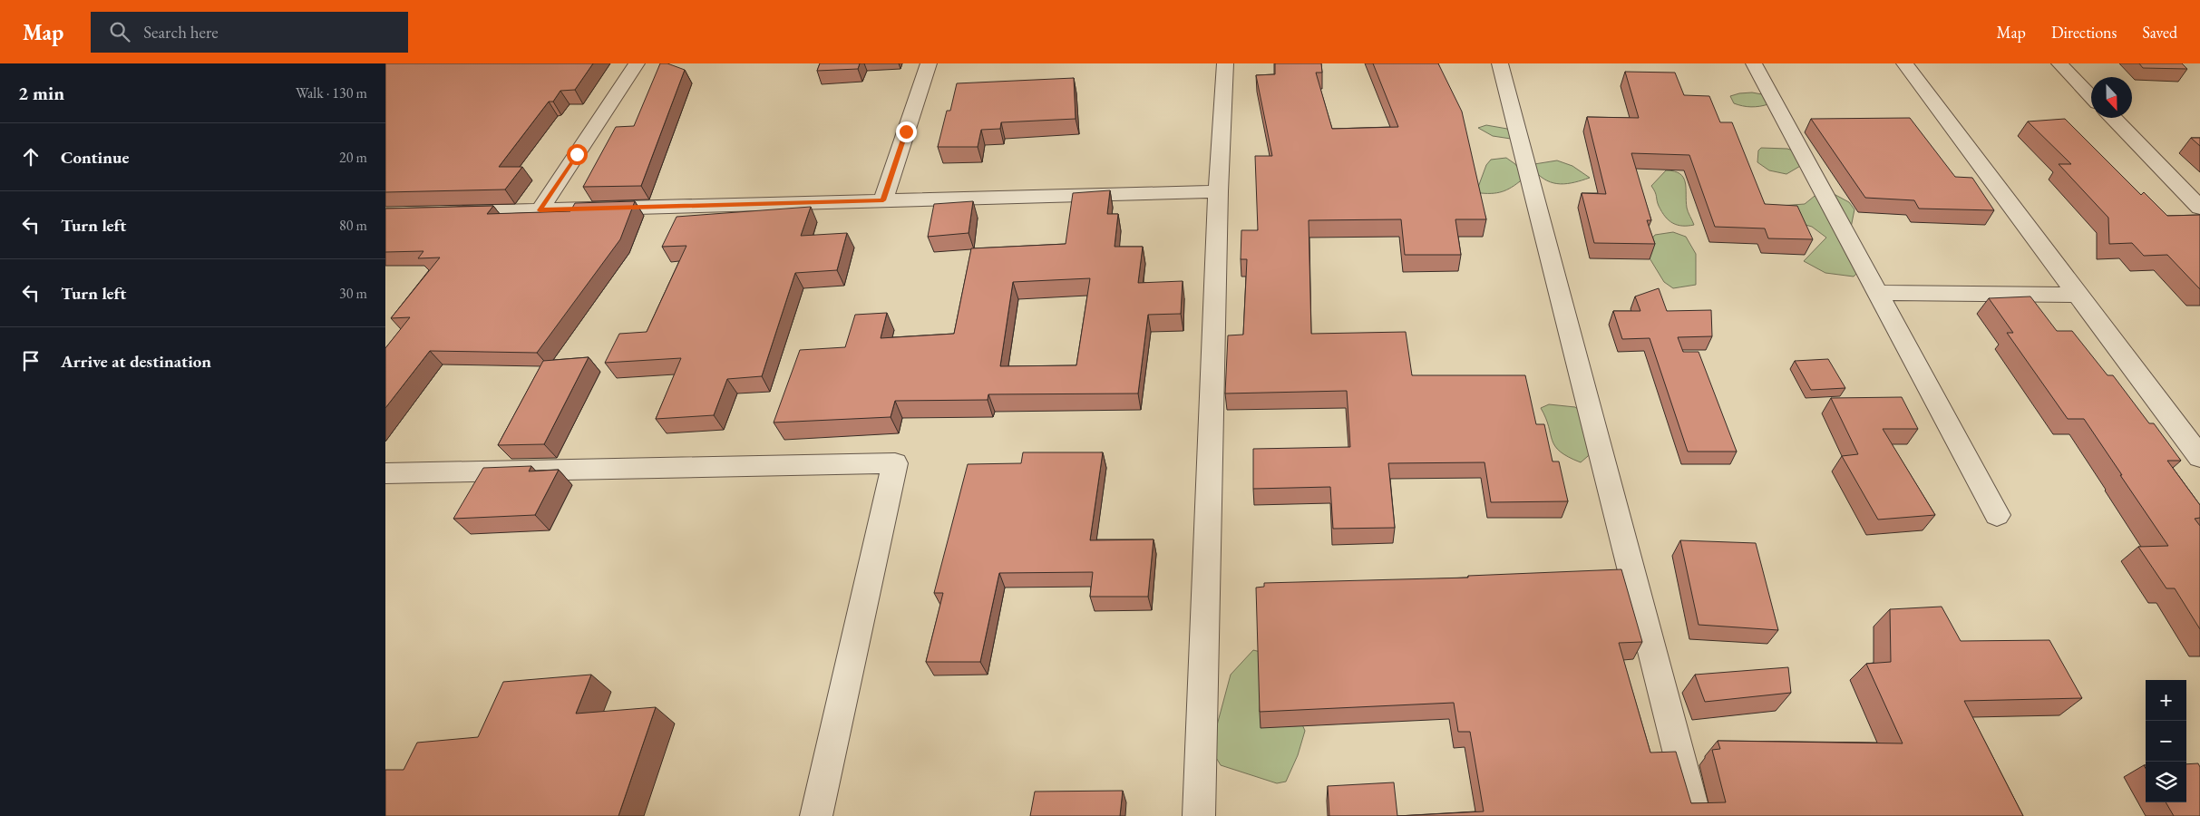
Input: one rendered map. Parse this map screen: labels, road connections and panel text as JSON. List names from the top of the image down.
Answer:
{
  "north": "bottom",
  "page": {
    "header": "Map",
    "search": "Search here",
    "nav": ["Map", "Directions", "Saved"],
    "heading": ["2 min", "Walk · 130 m"],
    "list": [
      ["Continue", "20 m"],
      ["Turn left", "80 m"],
      ["Turn left", "30 m"],
      "Arrive at destination"
    ],
    "map_buttons": ["+", "−"]
  }
}
